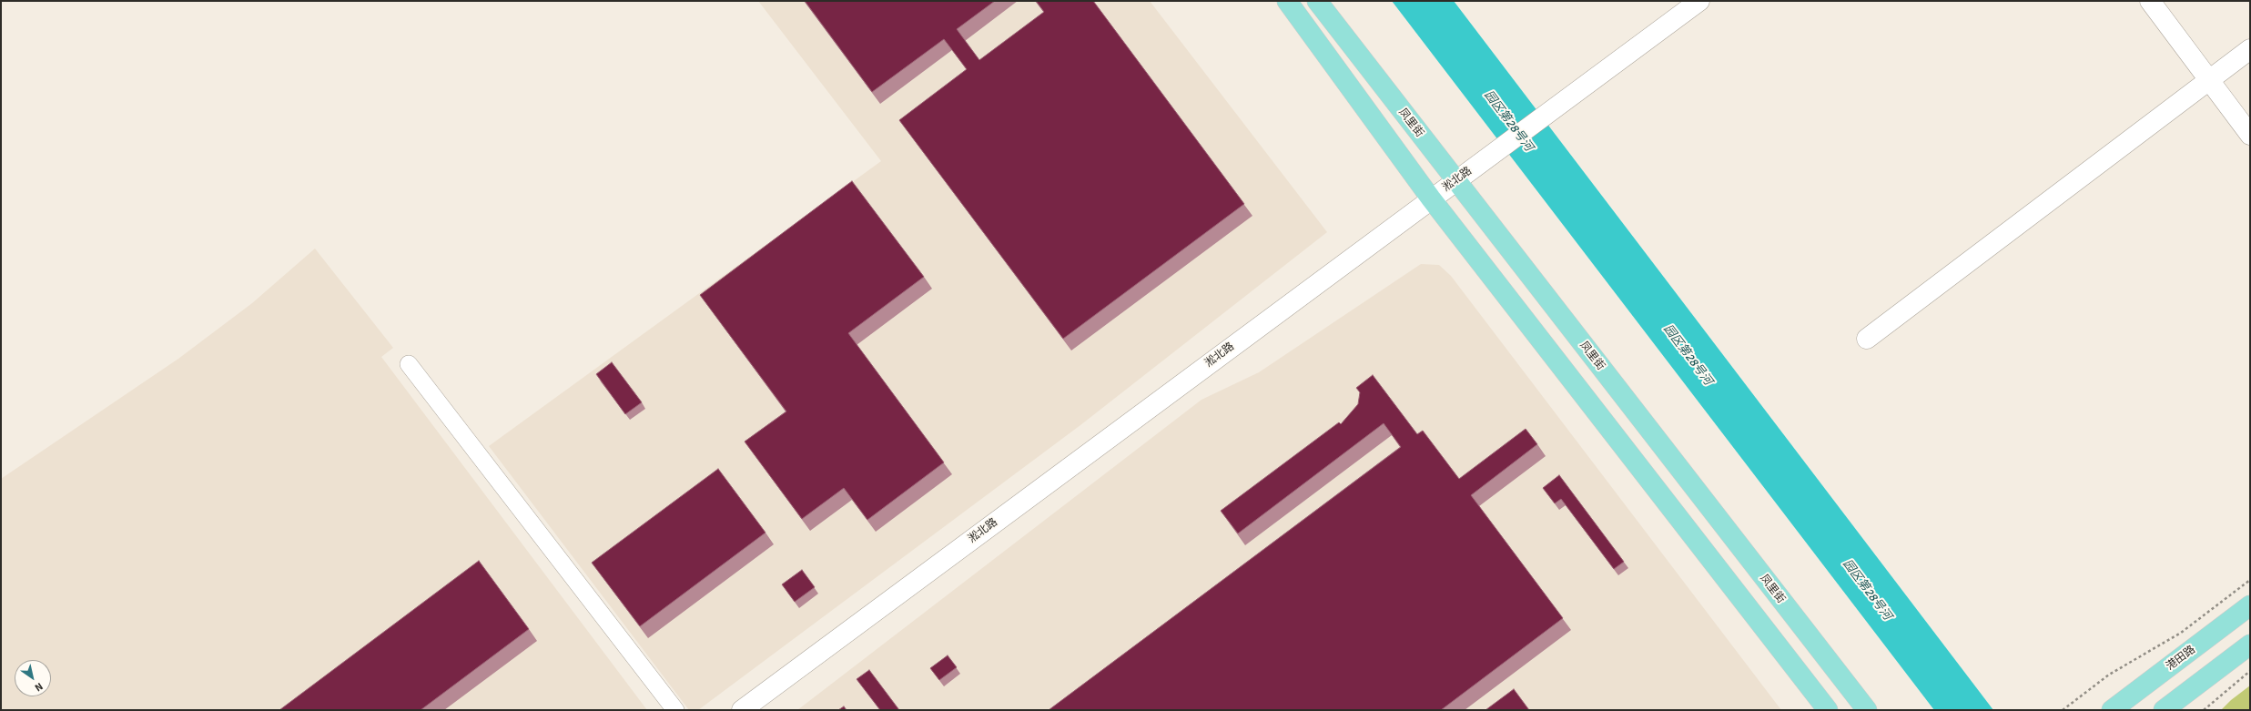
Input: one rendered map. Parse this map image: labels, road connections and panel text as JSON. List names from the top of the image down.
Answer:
{
  "streets": {
    "main road": ["凤里街", "港田路"],
    "street": ["淞北路"]
  },
  "crossings": [
    ["凤里街", "淞北路"]
  ],
  "water": ["园区第28号河"],
  "north": "bottom right"
}
